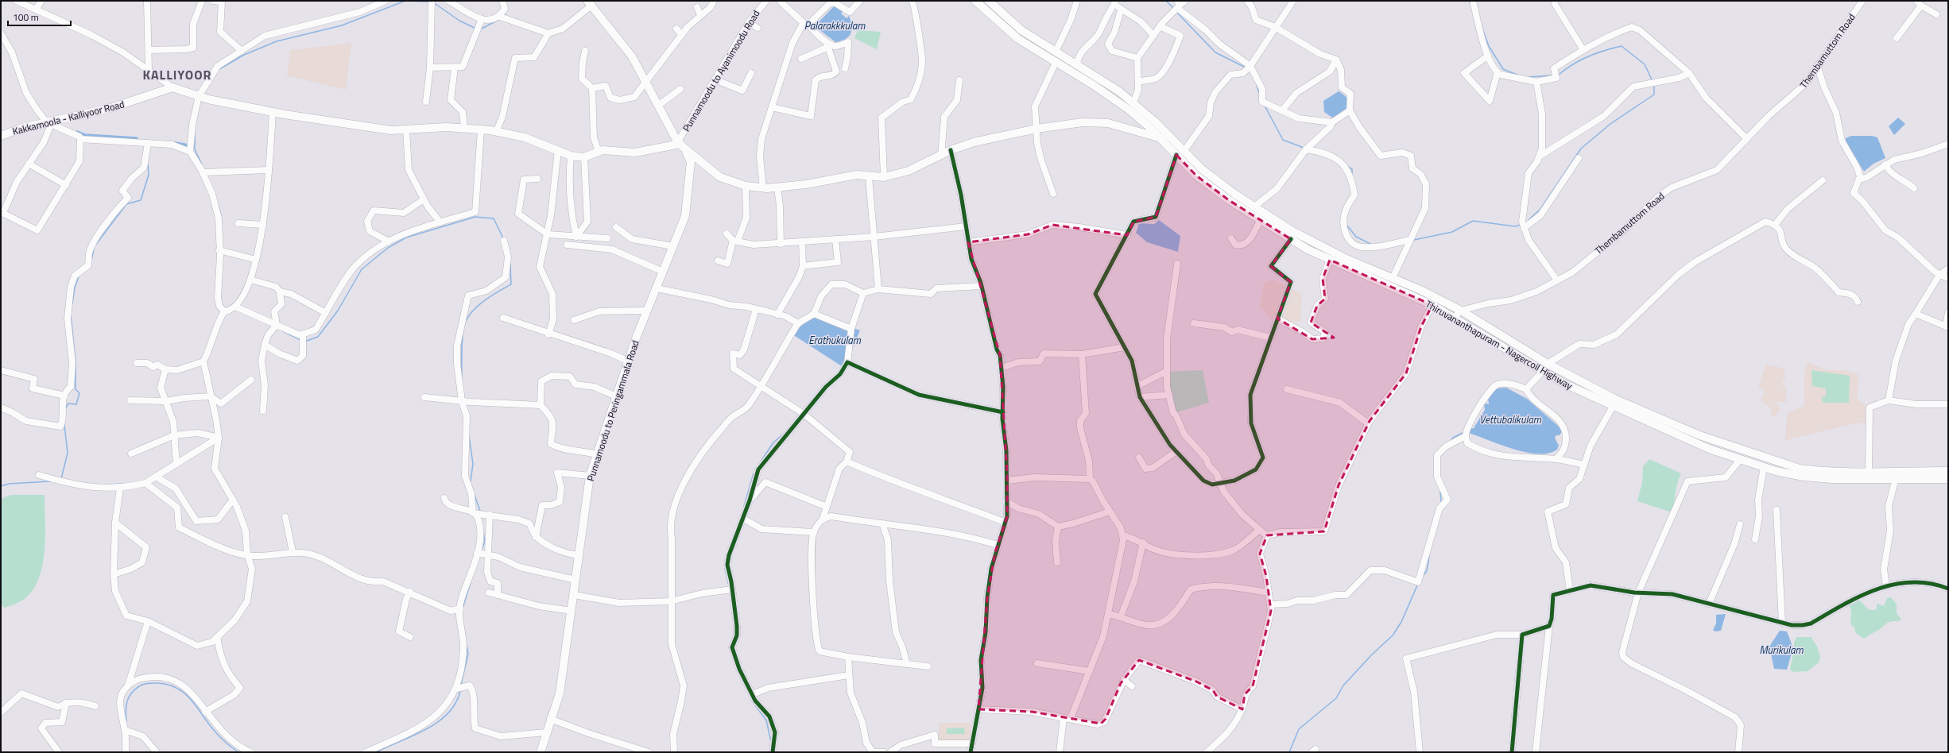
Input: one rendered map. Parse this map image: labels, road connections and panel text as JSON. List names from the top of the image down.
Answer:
{
  "streets": {
    "main road": ["Kakkamoola - Kalliyoor Road", "Thiruvananthapuram - Nagercoil Highway", "Punnamoodu to Peringammala Road"],
    "street": ["Thembamuttom Road", "Punnamoodu to Ayanimoodu Road"]
  },
  "crossings": [
    ["Thembamuttom Road", "Thiruvananthapuram - Nagercoil Highway"]
  ],
  "districts": ["KALLIYOOR"],
  "water": [
    "Palarakkkulam",
    "Erathukulam",
    "Vettubalikulam",
    "Murikulam"
  ],
  "scale_bar": "100 m"
}
